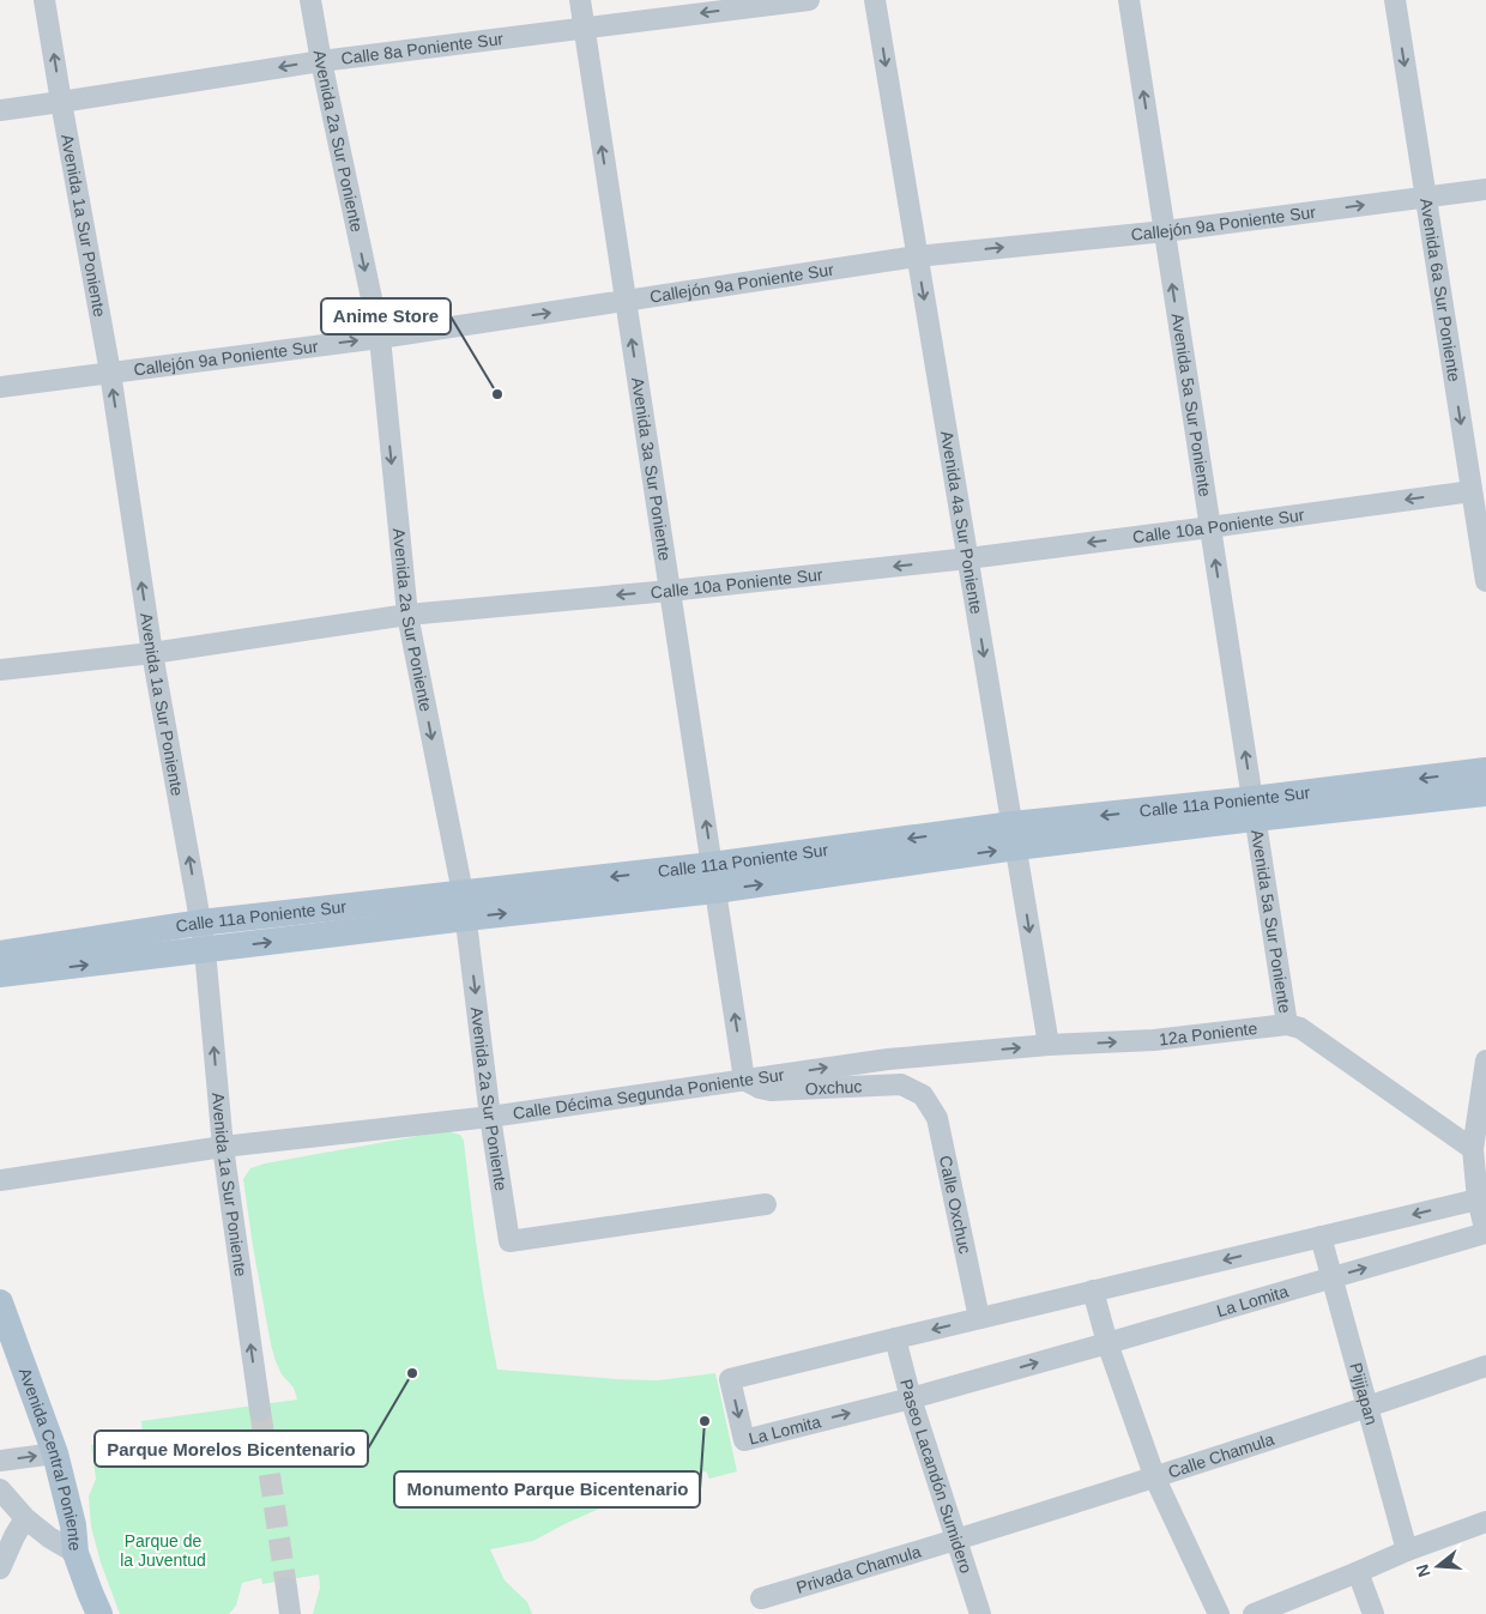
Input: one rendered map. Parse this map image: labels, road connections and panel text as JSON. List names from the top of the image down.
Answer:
{
  "streets": {
    "main road": ["Calle 11a Poniente Sur", "Avenida Central Poniente"],
    "street": [
      "Calle 8a Poniente Sur",
      "Avenida 2a Sur Poniente",
      "Callejón 9a Poniente Sur",
      "Avenida 1a Sur Poniente",
      "Avenida 6a Sur Poniente",
      "Avenida 5a Sur Poniente",
      "Avenida 3a Sur Poniente",
      "Avenida 4a Sur Poniente",
      "Calle 10a Poniente Sur",
      "12a Poniente",
      "Oxchuc",
      "Calle Décima Segunda Poniente Sur",
      "Calle Oxchuc",
      "La Lomita",
      "Pijijapan",
      "Calle Chamula",
      "Paseo Lacandón Sumidero",
      "Privada Chamula"
    ]
  },
  "crossings": [
    ["Calle 8a Poniente Sur", "Avenida 2a Sur Poniente"],
    ["Calle 8a Poniente Sur", "Avenida 1a Sur Poniente"],
    ["Calle 8a Poniente Sur", "Avenida 3a Sur Poniente"],
    ["Avenida 2a Sur Poniente", "Callejón 9a Poniente Sur"],
    ["Avenida 2a Sur Poniente", "Calle 10a Poniente Sur"],
    ["Avenida 2a Sur Poniente", "Calle 11a Poniente Sur"],
    ["Avenida 2a Sur Poniente", "Calle Décima Segunda Poniente Sur"],
    ["Callejón 9a Poniente Sur", "Avenida 1a Sur Poniente"],
    ["Callejón 9a Poniente Sur", "Avenida 6a Sur Poniente"],
    ["Callejón 9a Poniente Sur", "Avenida 5a Sur Poniente"],
    ["Callejón 9a Poniente Sur", "Avenida 3a Sur Poniente"],
    ["Callejón 9a Poniente Sur", "Avenida 4a Sur Poniente"],
    ["Avenida 1a Sur Poniente", "Calle 10a Poniente Sur"],
    ["Avenida 1a Sur Poniente", "Calle 11a Poniente Sur"],
    ["Avenida 1a Sur Poniente", "Calle Décima Segunda Poniente Sur"],
    ["Avenida 6a Sur Poniente", "Calle 10a Poniente Sur"],
    ["Avenida 5a Sur Poniente", "Calle 10a Poniente Sur"],
    ["Avenida 5a Sur Poniente", "Calle 11a Poniente Sur"],
    ["Avenida 5a Sur Poniente", "12a Poniente"],
    ["Avenida 3a Sur Poniente", "Calle 10a Poniente Sur"],
    ["Avenida 3a Sur Poniente", "Calle 11a Poniente Sur"],
    ["Avenida 3a Sur Poniente", "Oxchuc"],
    ["Avenida 3a Sur Poniente", "Calle Décima Segunda Poniente Sur"],
    ["Avenida 4a Sur Poniente", "Calle 10a Poniente Sur"],
    ["Avenida 4a Sur Poniente", "Calle 11a Poniente Sur"],
    ["Avenida 4a Sur Poniente", "12a Poniente"],
    ["Avenida 4a Sur Poniente", "Calle Décima Segunda Poniente Sur"],
    ["12a Poniente", "Calle Décima Segunda Poniente Sur"],
    ["Oxchuc", "Calle Décima Segunda Poniente Sur"],
    ["Oxchuc", "Calle Oxchuc"],
    ["Calle Oxchuc", "La Lomita"],
    ["La Lomita", "Pijijapan"],
    ["La Lomita", "Paseo Lacandón Sumidero"],
    ["Pijijapan", "Calle Chamula"],
    ["Calle Chamula", "Paseo Lacandón Sumidero"],
    ["Calle Chamula", "Privada Chamula"],
    ["Paseo Lacandón Sumidero", "Privada Chamula"]
  ],
  "one_way": [
    "Calle 8a Poniente Sur",
    "Avenida 2a Sur Poniente",
    "Callejón 9a Poniente Sur",
    "Avenida 1a Sur Poniente",
    "Avenida 6a Sur Poniente",
    "Avenida 5a Sur Poniente",
    "Avenida 3a Sur Poniente",
    "Avenida 4a Sur Poniente",
    "Calle 10a Poniente Sur",
    "12a Poniente"
  ],
  "parks": ["Parque de la Juventud"],
  "places": ["Anime Store", "Parque Morelos Bicentenario", "Monumento Parque Bicentenario"],
  "north": "left"
}
